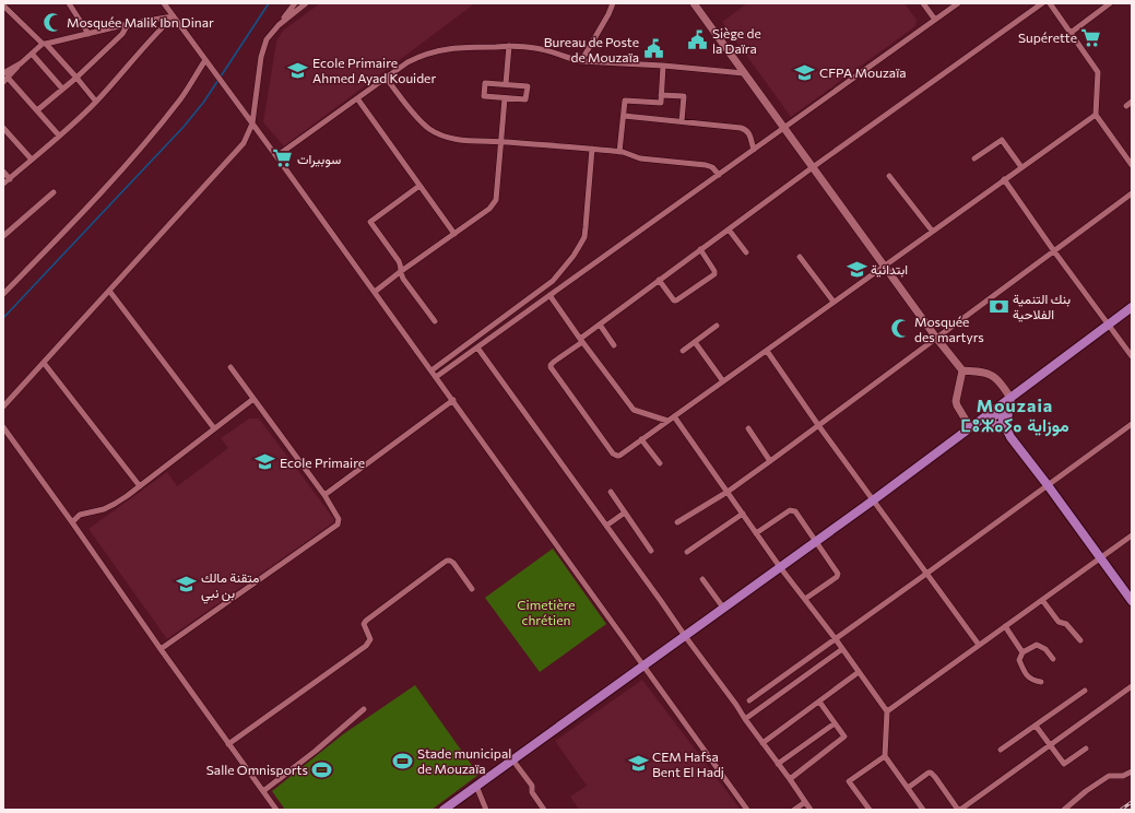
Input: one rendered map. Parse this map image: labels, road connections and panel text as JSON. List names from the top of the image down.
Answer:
{
  "districts": ["Mouzaia ⵎⵓⵣⴰⵢⴰ موزاية"],
  "parks": ["Cimetière chrétien"],
  "places": {
    "mosque": ["Mosquée Malik Ibn Dinar", "Mosquée des martyrs"],
    "supermarket": ["Supérette", "سوبيرات"],
    "public building": ["Siège de la Daïra", "Bureau de Poste de Mouzaïa"],
    "school or university": [
      "Ecole Primaire Ahmed Ayad Kouider",
      "CFPA Mouzaïa",
      "ابتدائية",
      "Ecole Primaire",
      "متقنة مالك بن نبي",
      "CEM Hafsa Bent El Hadj"
    ],
    "bank": ["بنك التنمية الفلاحية"],
    "sports": ["Stade municipal de Mouzaïa", "Salle Omnisports"]
  }
}
